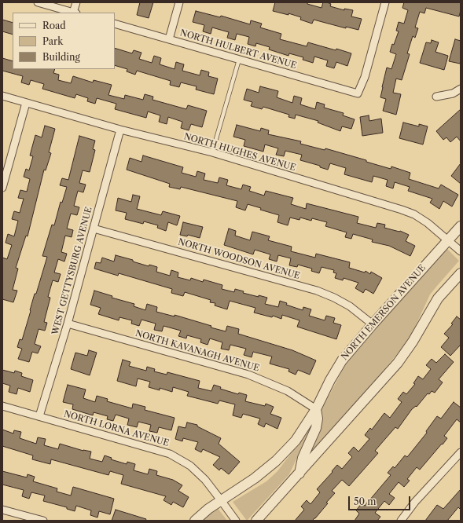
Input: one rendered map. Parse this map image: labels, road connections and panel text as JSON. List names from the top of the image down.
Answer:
{
  "streets": {
    "street": [
      "NORTH HULBERT AVENUE",
      "NORTH HUGHES AVENUE",
      "NORTH WOODSON AVENUE",
      "WEST GETTYSBURG AVENUE",
      "NORTH EMERSON AVENUE",
      "NORTH KAVANAGH AVENUE",
      "NORTH LORNA AVENUE"
    ]
  },
  "crossings": [
    ["NORTH HUGHES AVENUE", "WEST GETTYSBURG AVENUE"],
    ["NORTH HUGHES AVENUE", "NORTH EMERSON AVENUE"],
    ["NORTH WOODSON AVENUE", "WEST GETTYSBURG AVENUE"],
    ["NORTH WOODSON AVENUE", "NORTH EMERSON AVENUE"],
    ["WEST GETTYSBURG AVENUE", "NORTH KAVANAGH AVENUE"],
    ["WEST GETTYSBURG AVENUE", "NORTH LORNA AVENUE"],
    ["NORTH EMERSON AVENUE", "NORTH KAVANAGH AVENUE"],
    ["NORTH EMERSON AVENUE", "NORTH LORNA AVENUE"]
  ],
  "legend": ["Road", "Park", "Building"],
  "scale_bar": "50 m"
}
